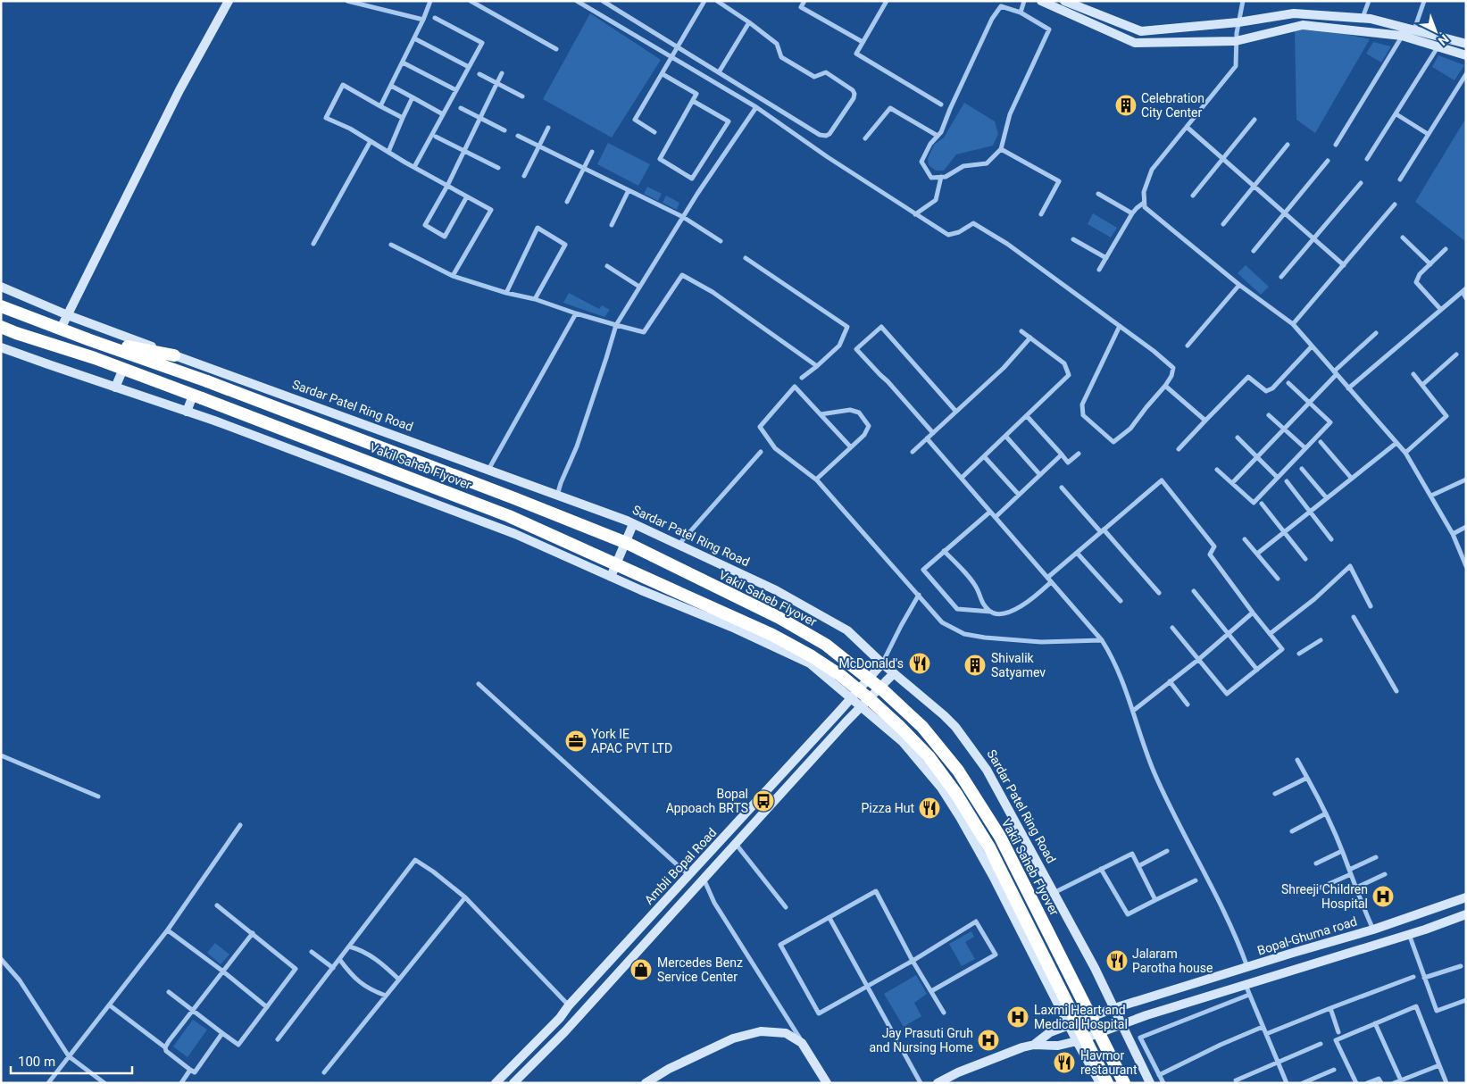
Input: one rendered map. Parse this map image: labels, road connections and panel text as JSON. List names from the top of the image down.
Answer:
{
  "streets": {
    "highway": ["Vakil Saheb Flyover"],
    "street": ["Sardar Patel Ring Road", "Ambli Bopal Road", "Bopal-Ghuma road"]
  },
  "crossings": [
    ["Sardar Patel Ring Road", "Ambli Bopal Road"],
    ["Sardar Patel Ring Road", "Bopal-Ghuma road"]
  ],
  "places": {
    "building": ["Celebration City Center", "Shivalik Satyamev"],
    "restaurant": [
      "McDonald's",
      "Pizza Hut",
      "Jalaram Parotha house",
      "Havmor restaurant"
    ],
    "office": ["York IE APAC PVT LTD"],
    "bus stop": ["Bopal Appoach BRTS"],
    "hospital": ["Shreeji Children Hospital", "Laxmi Heart and Medical Hospital", "Jay Prasuti Gruh and Nursing Home"],
    "shop": ["Mercedes Benz Service Center"]
  },
  "scale_bar": "100 m",
  "north": "bottom right"
}
